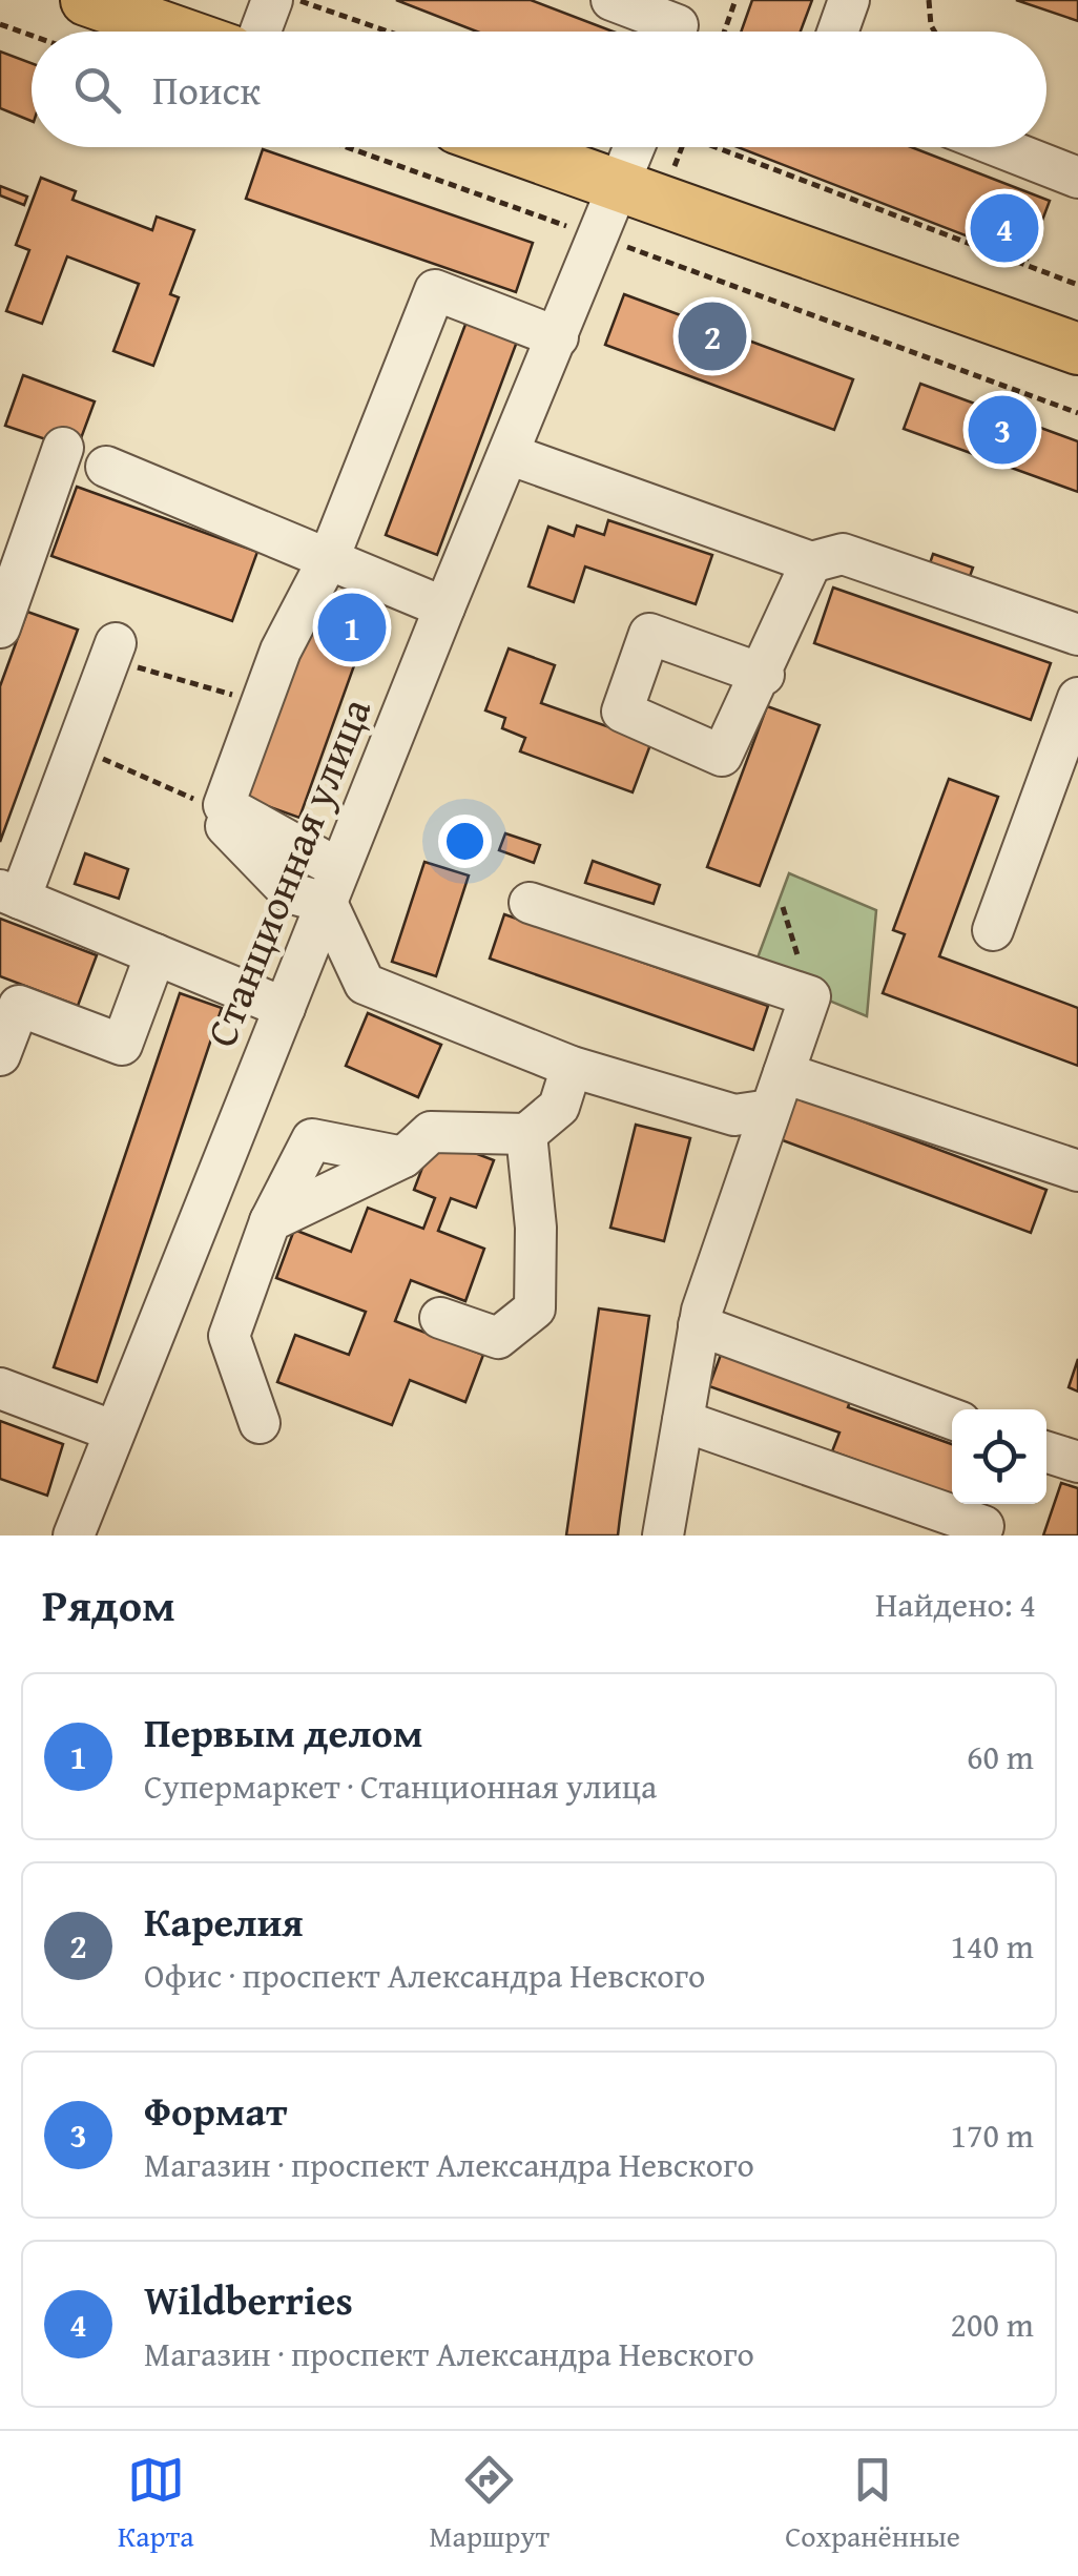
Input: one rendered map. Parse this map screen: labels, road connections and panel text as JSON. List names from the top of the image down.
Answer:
{
  "streets": {
    "street": ["Станционная улица"]
  },
  "page": {
    "search": "Поиск",
    "pins": [
      "4",
      "2",
      "3",
      "1"
    ],
    "heading": ["Рядом", "Найдено: 4"],
    "list": [
      {
        "mark": "1",
        "name": "Первым делом",
        "note": "Супермаркет · Станционная улица",
        "value": "60 m"
      },
      {
        "mark": "2",
        "name": "Карелия",
        "note": "Офис · проспект Александра Невского",
        "value": "140 m"
      },
      {
        "mark": "3",
        "name": "Формат",
        "note": "Магазин · проспект Александра Невского",
        "value": "170 m"
      },
      {
        "mark": "4",
        "name": "Wildberries",
        "note": "Магазин · проспект Александра Невского",
        "value": "200 m"
      }
    ],
    "nav": ["Карта", "Маршрут", "Сохранённые"]
  }
}
